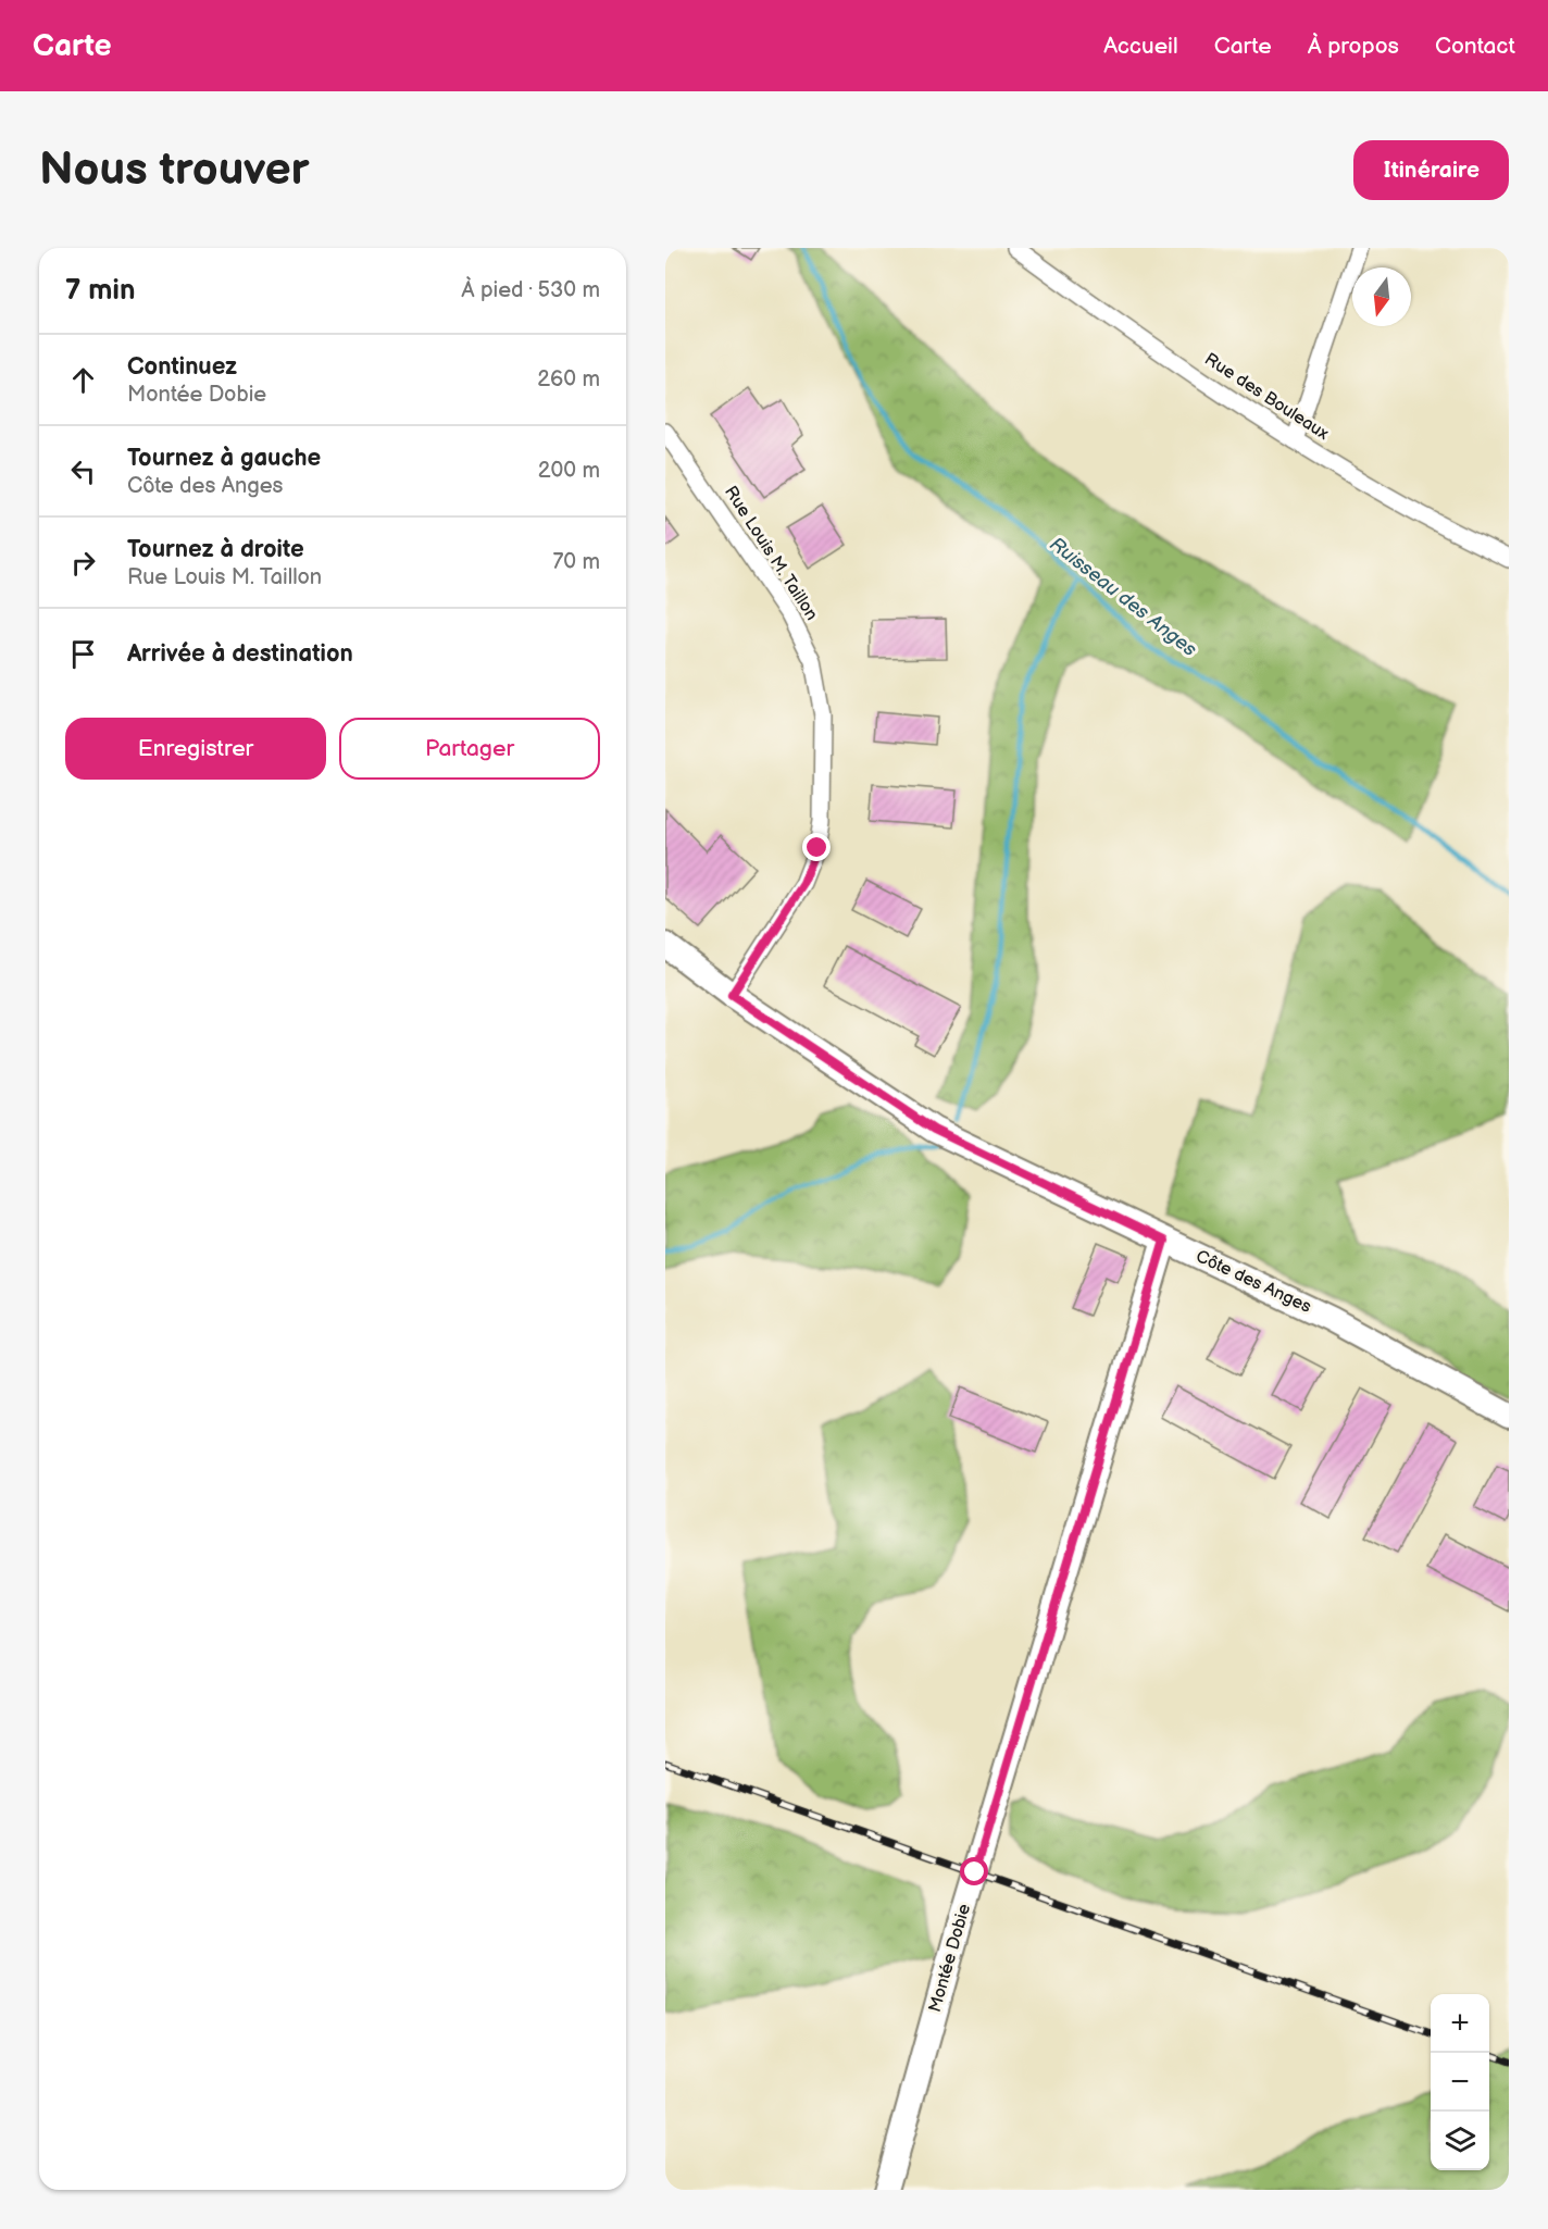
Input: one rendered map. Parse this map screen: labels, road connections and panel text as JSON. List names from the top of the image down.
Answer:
{
  "streets": {
    "street": [
      "Rue des Bouleaux",
      "Rue Louis M. Taillon",
      "Côte des Anges",
      "Montée Dobie"
    ]
  },
  "crossings": [
    ["Rue Louis M. Taillon", "Côte des Anges"],
    ["Côte des Anges", "Montée Dobie"]
  ],
  "water": ["Ruisseau des Anges"],
  "north": "bottom",
  "page": {
    "header": "Carte",
    "nav": [
      "Accueil",
      "Carte",
      "À propos",
      "Contact"
    ],
    "buttons": [
      "Itinéraire",
      ["Enregistrer", "Partager"]
    ],
    "title": "Nous trouver",
    "heading": ["7 min", "À pied · 530 m"],
    "list": [
      ["Continuez", "Montée Dobie", "260 m"],
      ["Tournez à gauche", "Côte des Anges", "200 m"],
      ["Tournez à droite", "Rue Louis M. Taillon", "70 m"],
      "Arrivée à destination"
    ],
    "map_buttons": ["+", "−"]
  }
}
